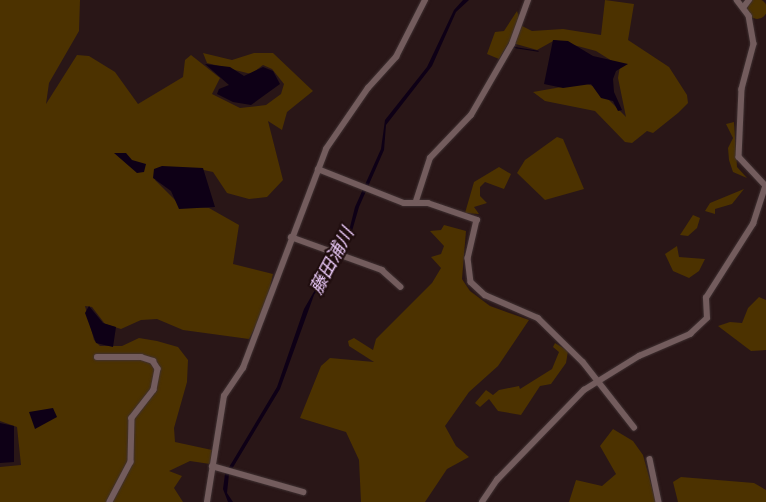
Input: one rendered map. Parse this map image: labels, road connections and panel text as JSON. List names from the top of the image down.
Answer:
{
  "water": ["藤田浦川"]
}
